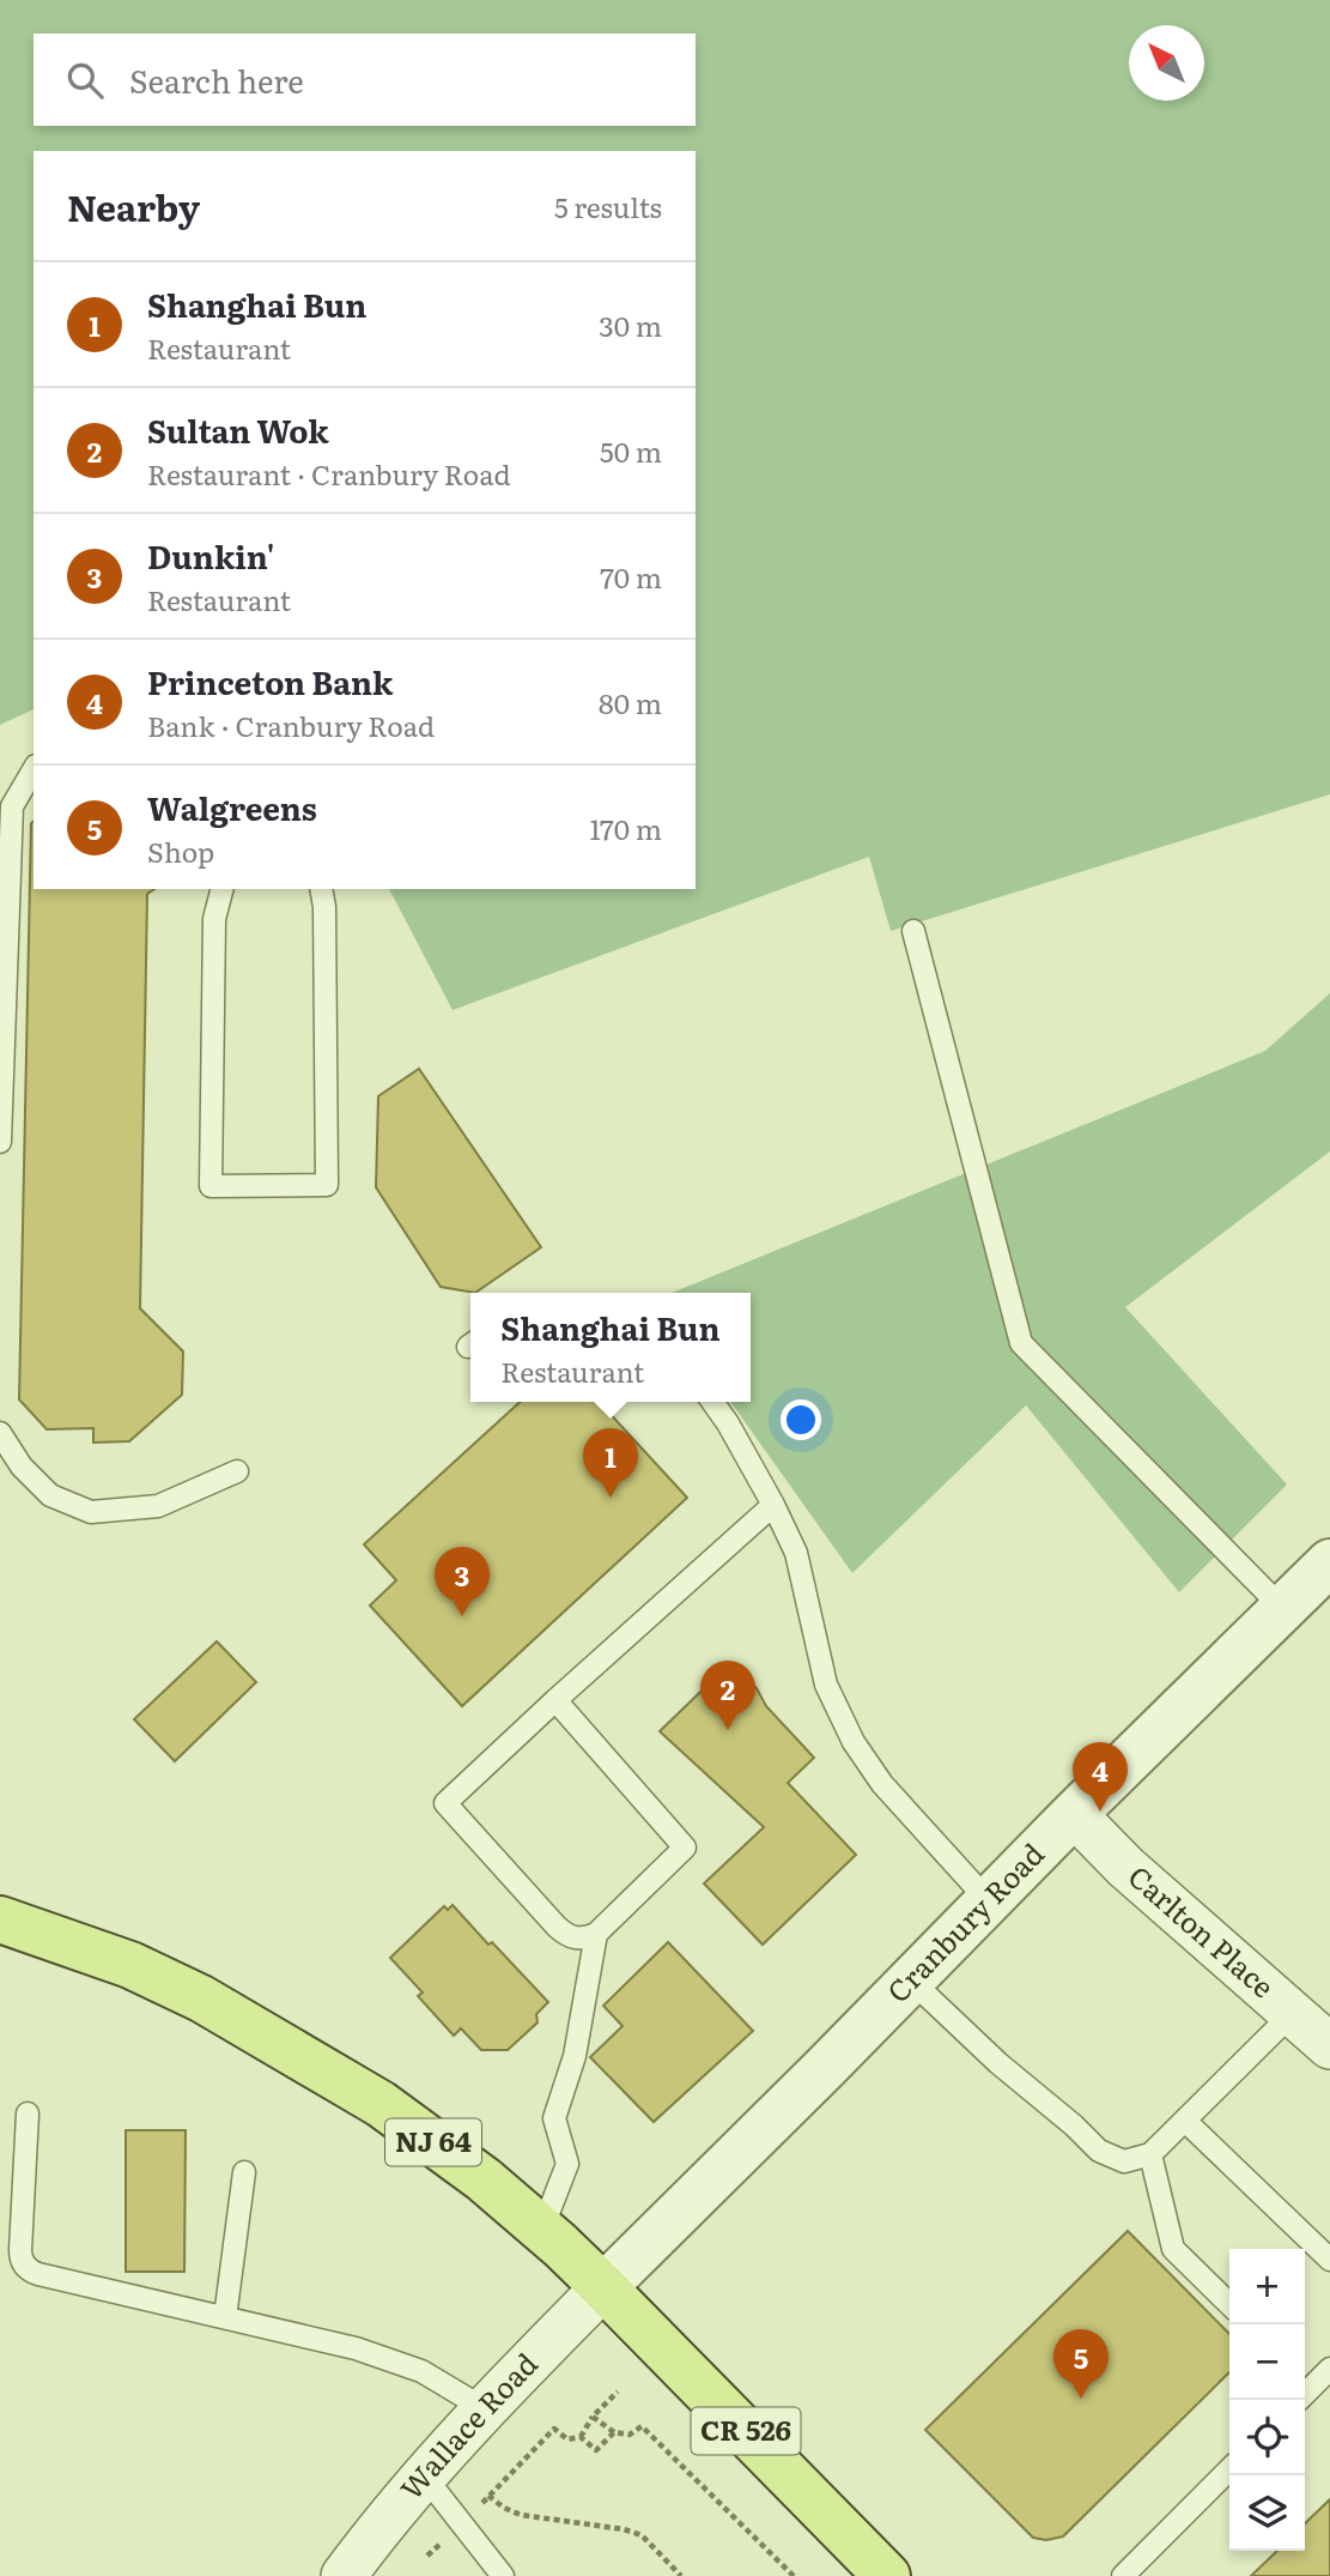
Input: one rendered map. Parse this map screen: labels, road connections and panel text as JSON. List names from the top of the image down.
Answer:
{
  "streets": {
    "main road": ["NJ 64", "CR 526"],
    "street": ["Cranbury Road", "Carlton Place", "Wallace Road"]
  },
  "crossings": [
    ["Cranbury Road", "Carlton Place"],
    ["Cranbury Road", "NJ 64"],
    ["Cranbury Road", "Wallace Road"],
    ["Cranbury Road", "CR 526"],
    ["NJ 64", "Wallace Road"],
    ["NJ 64", "CR 526"],
    ["Wallace Road", "CR 526"]
  ],
  "north": "top left",
  "page": {
    "search": "Search here",
    "heading": ["Nearby", "5 results"],
    "list": [
      {
        "mark": "1",
        "name": "Shanghai Bun",
        "note": "Restaurant",
        "value": "30 m"
      },
      {
        "mark": "2",
        "name": "Sultan Wok",
        "note": "Restaurant · Cranbury Road",
        "value": "50 m"
      },
      {
        "mark": "3",
        "name": "Dunkin'",
        "note": "Restaurant",
        "value": "70 m"
      },
      {
        "mark": "4",
        "name": "Princeton Bank",
        "note": "Bank · Cranbury Road",
        "value": "80 m"
      },
      {
        "mark": "5",
        "name": "Walgreens",
        "note": "Shop",
        "value": "170 m"
      }
    ],
    "popup": ["Shanghai Bun", "Restaurant"],
    "pins": [
      "1",
      "3",
      "2",
      "4",
      "5"
    ],
    "map_buttons": ["+", "−"]
  }
}
